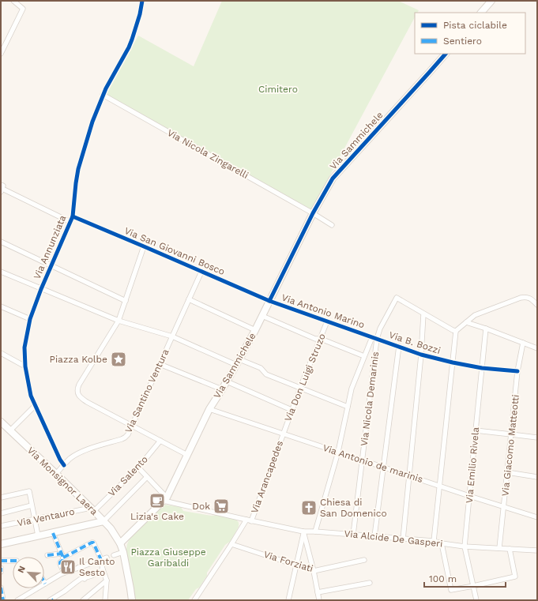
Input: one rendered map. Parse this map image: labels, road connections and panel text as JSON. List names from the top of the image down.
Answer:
{
  "streets": {
    "street": [
      "Via Sammichele",
      "Via Nicola Zingarelli",
      "Via Annunziata",
      "Via San Giovanni Bosco",
      "Via Antonio Marino",
      "Via B. Bozzi",
      "Via Don Luigi Struzo",
      "Via Santino Ventura",
      "Via Nicola Demarinis",
      "Via Giacomo Matteotti",
      "Via Antonio de marinis",
      "Via Emilio Rivela",
      "Via Salento",
      "Via Arancapedes",
      "Via Monsignor Laera",
      "Via Ventauro",
      "Via Alcide De Gasperi",
      "Via Forziati"
    ]
  },
  "crossings": [
    ["Via Sammichele", "Via Nicola Zingarelli"],
    ["Via Sammichele", "Via San Giovanni Bosco"],
    ["Via Sammichele", "Via Antonio Marino"],
    ["Via Sammichele", "Via Antonio de marinis"],
    ["Via Nicola Zingarelli", "Via Annunziata"],
    ["Via Annunziata", "Via San Giovanni Bosco"],
    ["Via Annunziata", "Via Santino Ventura"],
    ["Via San Giovanni Bosco", "Via Antonio Marino"],
    ["Via San Giovanni Bosco", "Via Santino Ventura"],
    ["Via Antonio Marino", "Via B. Bozzi"],
    ["Via Antonio Marino", "Via Don Luigi Struzo"],
    ["Via B. Bozzi", "Via Nicola Demarinis"],
    ["Via B. Bozzi", "Via Giacomo Matteotti"],
    ["Via B. Bozzi", "Via Emilio Rivela"],
    ["Via Don Luigi Struzo", "Via Antonio de marinis"],
    ["Via Don Luigi Struzo", "Via Arancapedes"],
    ["Via Santino Ventura", "Via Monsignor Laera"],
    ["Via Nicola Demarinis", "Via Antonio de marinis"],
    ["Via Nicola Demarinis", "Via Alcide De Gasperi"],
    ["Via Giacomo Matteotti", "Via Antonio de marinis"],
    ["Via Giacomo Matteotti", "Via Alcide De Gasperi"],
    ["Via Antonio de marinis", "Via Emilio Rivela"],
    ["Via Antonio de marinis", "Via Arancapedes"],
    ["Via Emilio Rivela", "Via Alcide De Gasperi"],
    ["Via Salento", "Via Monsignor Laera"],
    ["Via Salento", "Via Ventauro"],
    ["Via Arancapedes", "Via Alcide De Gasperi"],
    ["Via Monsignor Laera", "Via Ventauro"]
  ],
  "parks": ["Cimitero", "Piazza Giuseppe Garibaldi"],
  "places": {
    "place": ["Piazza Kolbe"],
    "cafe": ["Lizia's Cake"],
    "supermarket": ["Dok"],
    "church": ["Chiesa di San Domenico"],
    "restaurant": ["Il Canto Sesto"]
  },
  "legend": ["Pista ciclabile", "Sentiero"],
  "scale_bar": "100 m",
  "north": "top left"
}
